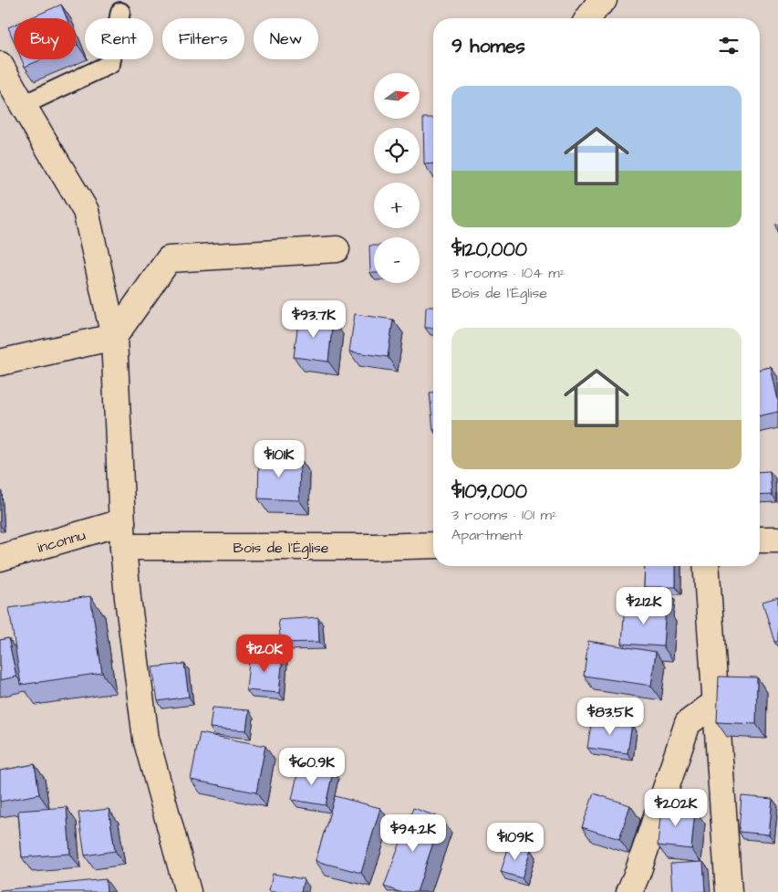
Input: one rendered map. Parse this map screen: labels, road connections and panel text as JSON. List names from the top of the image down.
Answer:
{
  "streets": {
    "street": ["inconnu", "Bois de l'Église"]
  },
  "crossings": [
    ["inconnu", "Bois de l'Église"]
  ],
  "north": "right",
  "page": {
    "chip": [
      "Buy",
      "Rent",
      "Filters",
      "New"
    ],
    "heading": "9 homes",
    "map_buttons": ["+", "−"],
    "list": [
      {
        "name": "$120,000",
        "note": "3 rooms · 104 m² · Bois de l'Église"
      },
      {
        "name": "$109,000",
        "note": "3 rooms · 101 m² · Apartment"
      }
    ],
    "price": [
      "$93.7K",
      "$101K",
      "$212K",
      "$120K",
      "$83.5K",
      "$60.9K",
      "$202K",
      "$94.2K",
      "$109K"
    ]
  }
}
